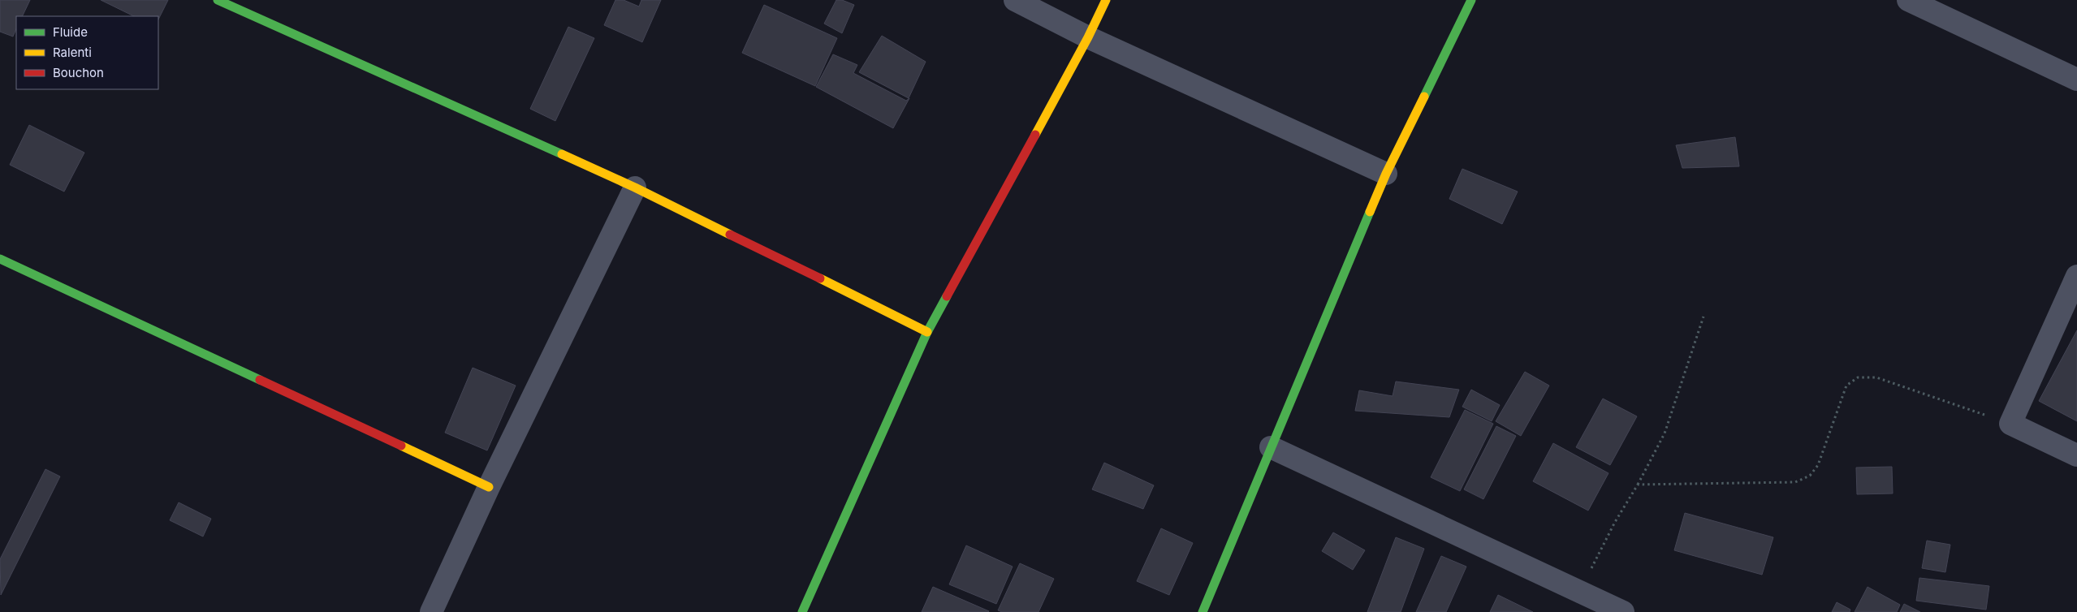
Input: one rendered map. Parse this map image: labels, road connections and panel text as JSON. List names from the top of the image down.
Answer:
{
  "legend": ["Fluide", "Ralenti", "Bouchon"]
}
